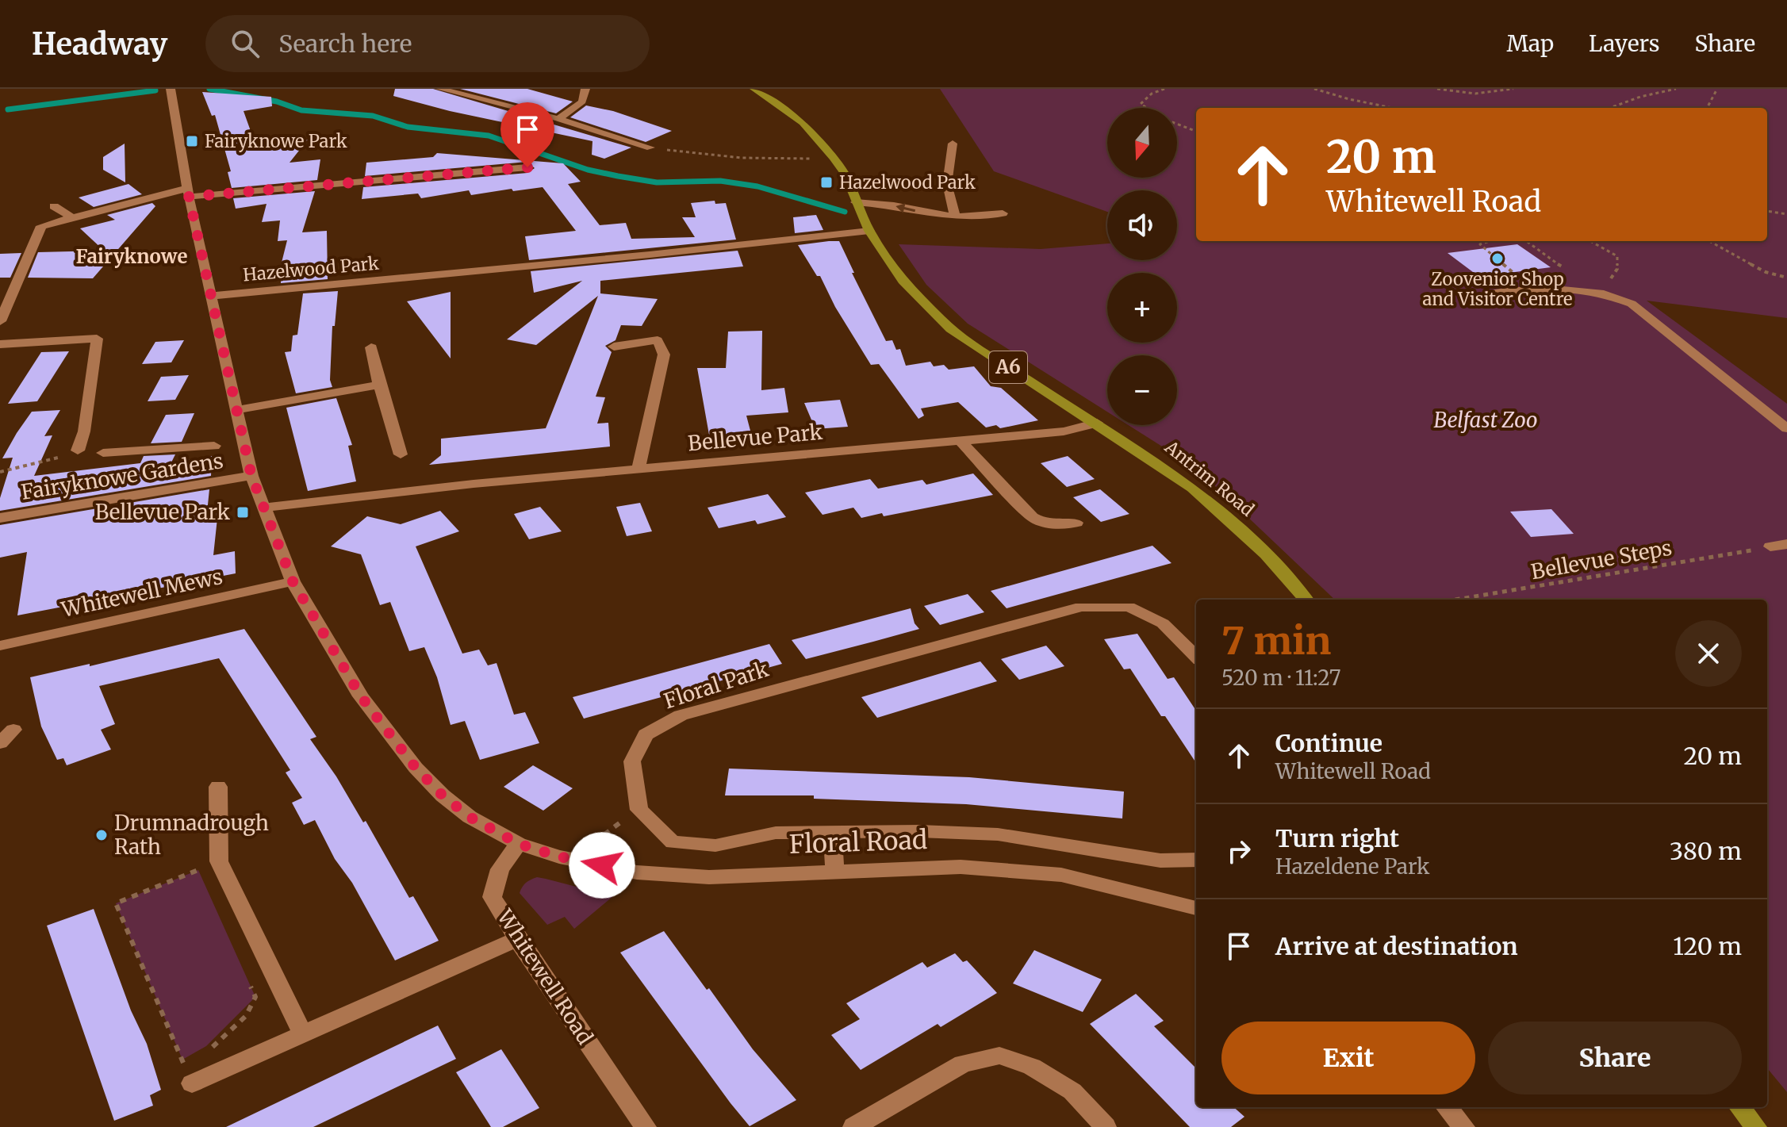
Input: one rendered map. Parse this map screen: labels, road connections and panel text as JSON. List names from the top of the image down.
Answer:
{
  "streets": {
    "main road": ["A6", "Antrim Road"],
    "street": [
      "Hazelwood Park",
      "Bellevue Park",
      "Fairyknowe Gardens",
      "Whitewell Mews",
      "Floral Park",
      "Floral Road",
      "Whitewell Road"
    ],
    "path": ["Bellevue Steps"]
  },
  "crossings": [
    ["Hazelwood Park", "Antrim Road"],
    ["Bellevue Park", "Antrim Road"],
    ["Floral Road", "Whitewell Road"]
  ],
  "districts": ["Fairyknowe"],
  "parks": ["Belfast Zoo"],
  "places": {
    "transit": ["Fairyknowe Park", "Hazelwood Park", "Bellevue Park"],
    "other": ["Zoovenior Shop and Visitor Centre", "Drumnadrough Rath"]
  },
  "north": "bottom",
  "page": {
    "header": "Headway",
    "search": "Search here",
    "nav": ["Map", "Layers", "Share"],
    "map_buttons": ["+", "−"],
    "turn": ["20 m", "Whitewell Road"],
    "heading": ["7 min", "520 m · 11:27"],
    "list": [
      {
        "name": "Continue",
        "note": "Whitewell Road",
        "value": "20 m"
      },
      {
        "name": "Turn right",
        "note": "Hazeldene Park",
        "value": "380 m"
      },
      {
        "name": "Arrive at destination",
        "value": "120 m"
      }
    ],
    "buttons": ["Exit", "Share"]
  }
}
